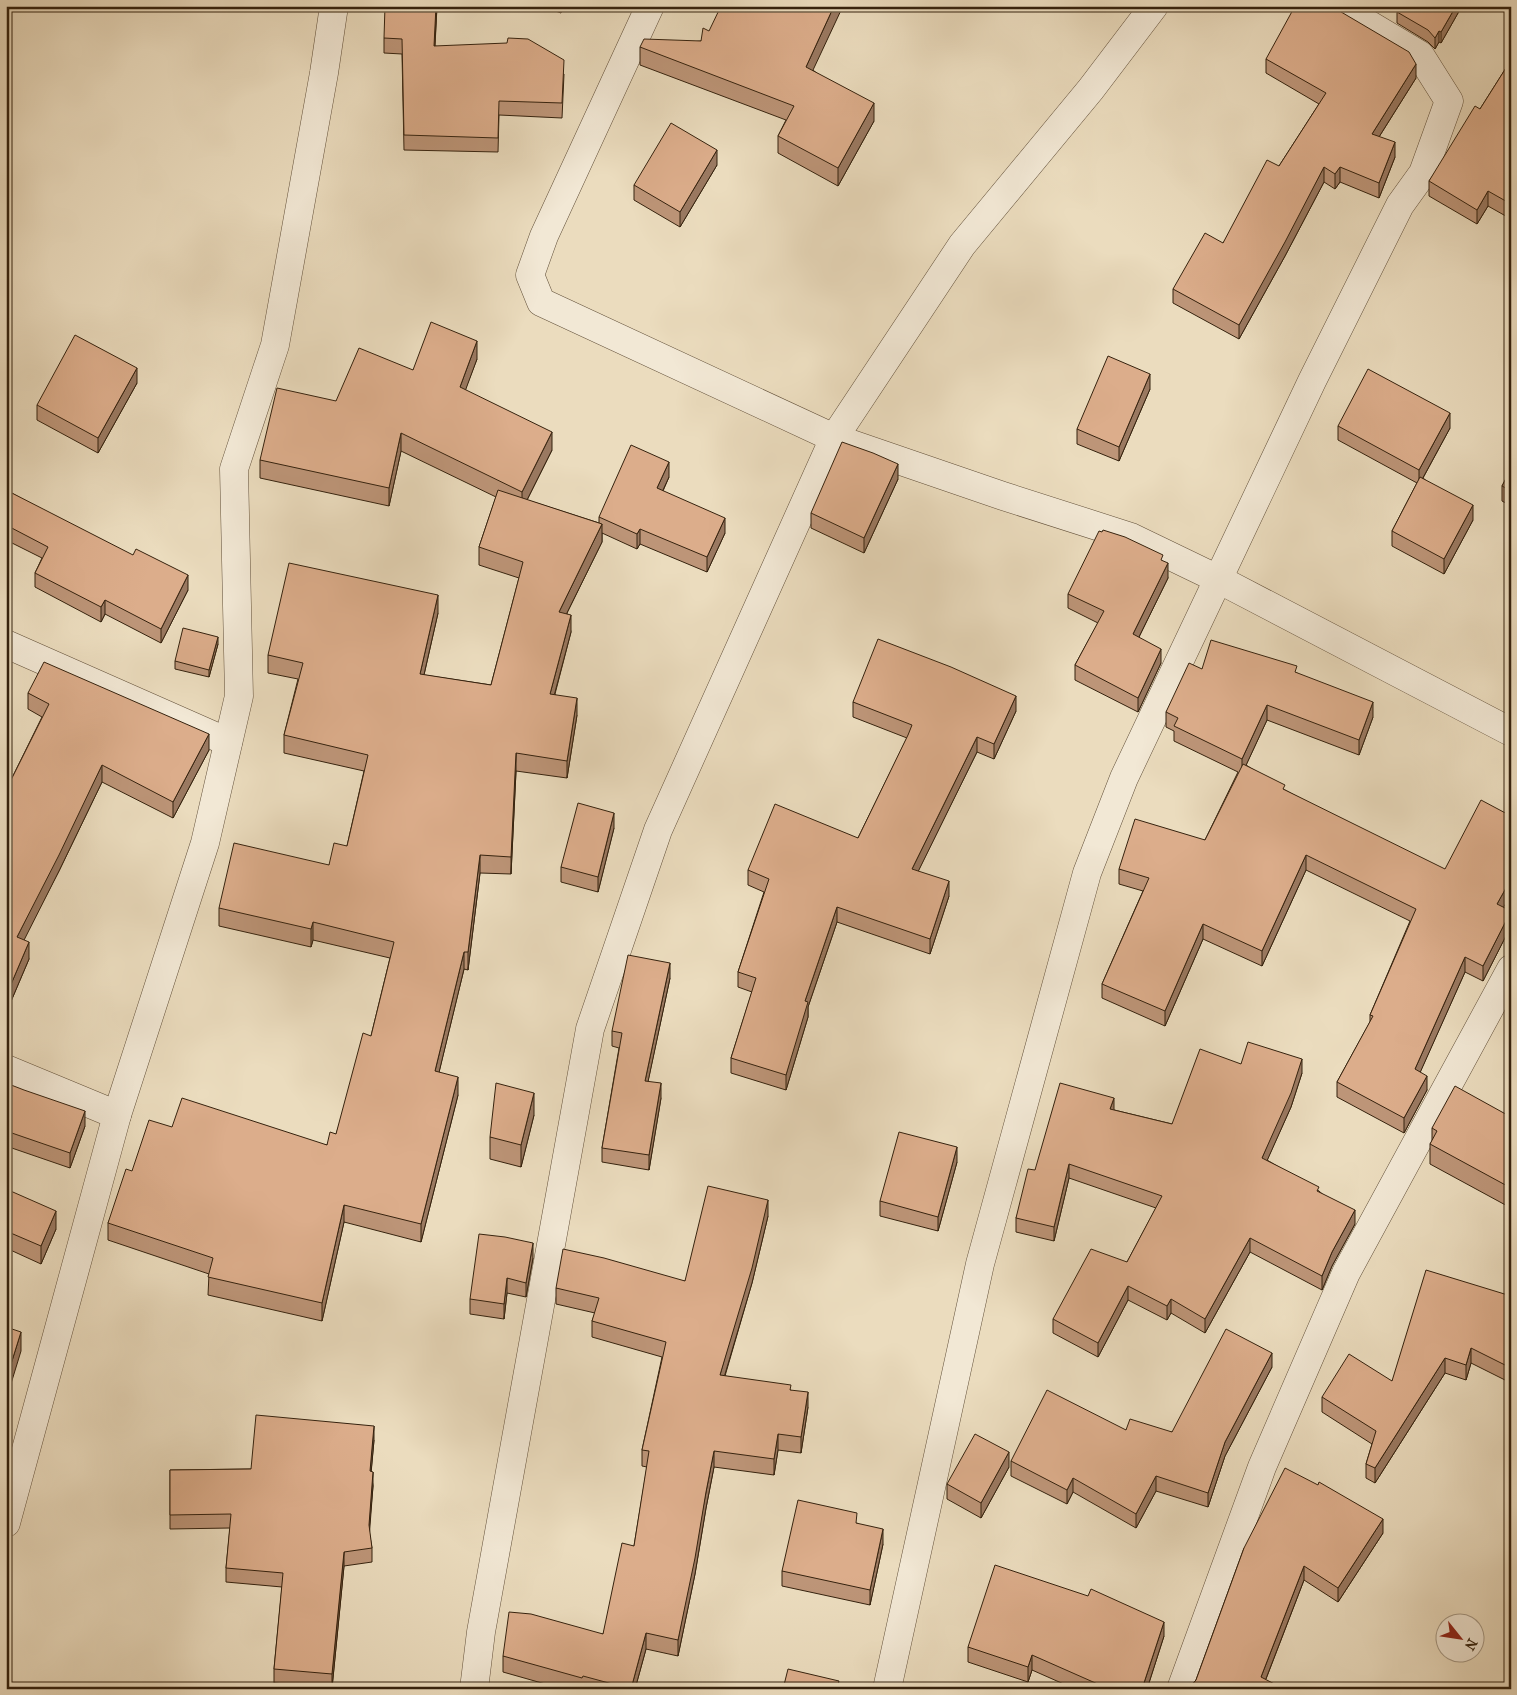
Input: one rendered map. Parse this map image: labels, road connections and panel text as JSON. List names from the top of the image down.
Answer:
{
  "north": "bottom right"
}
